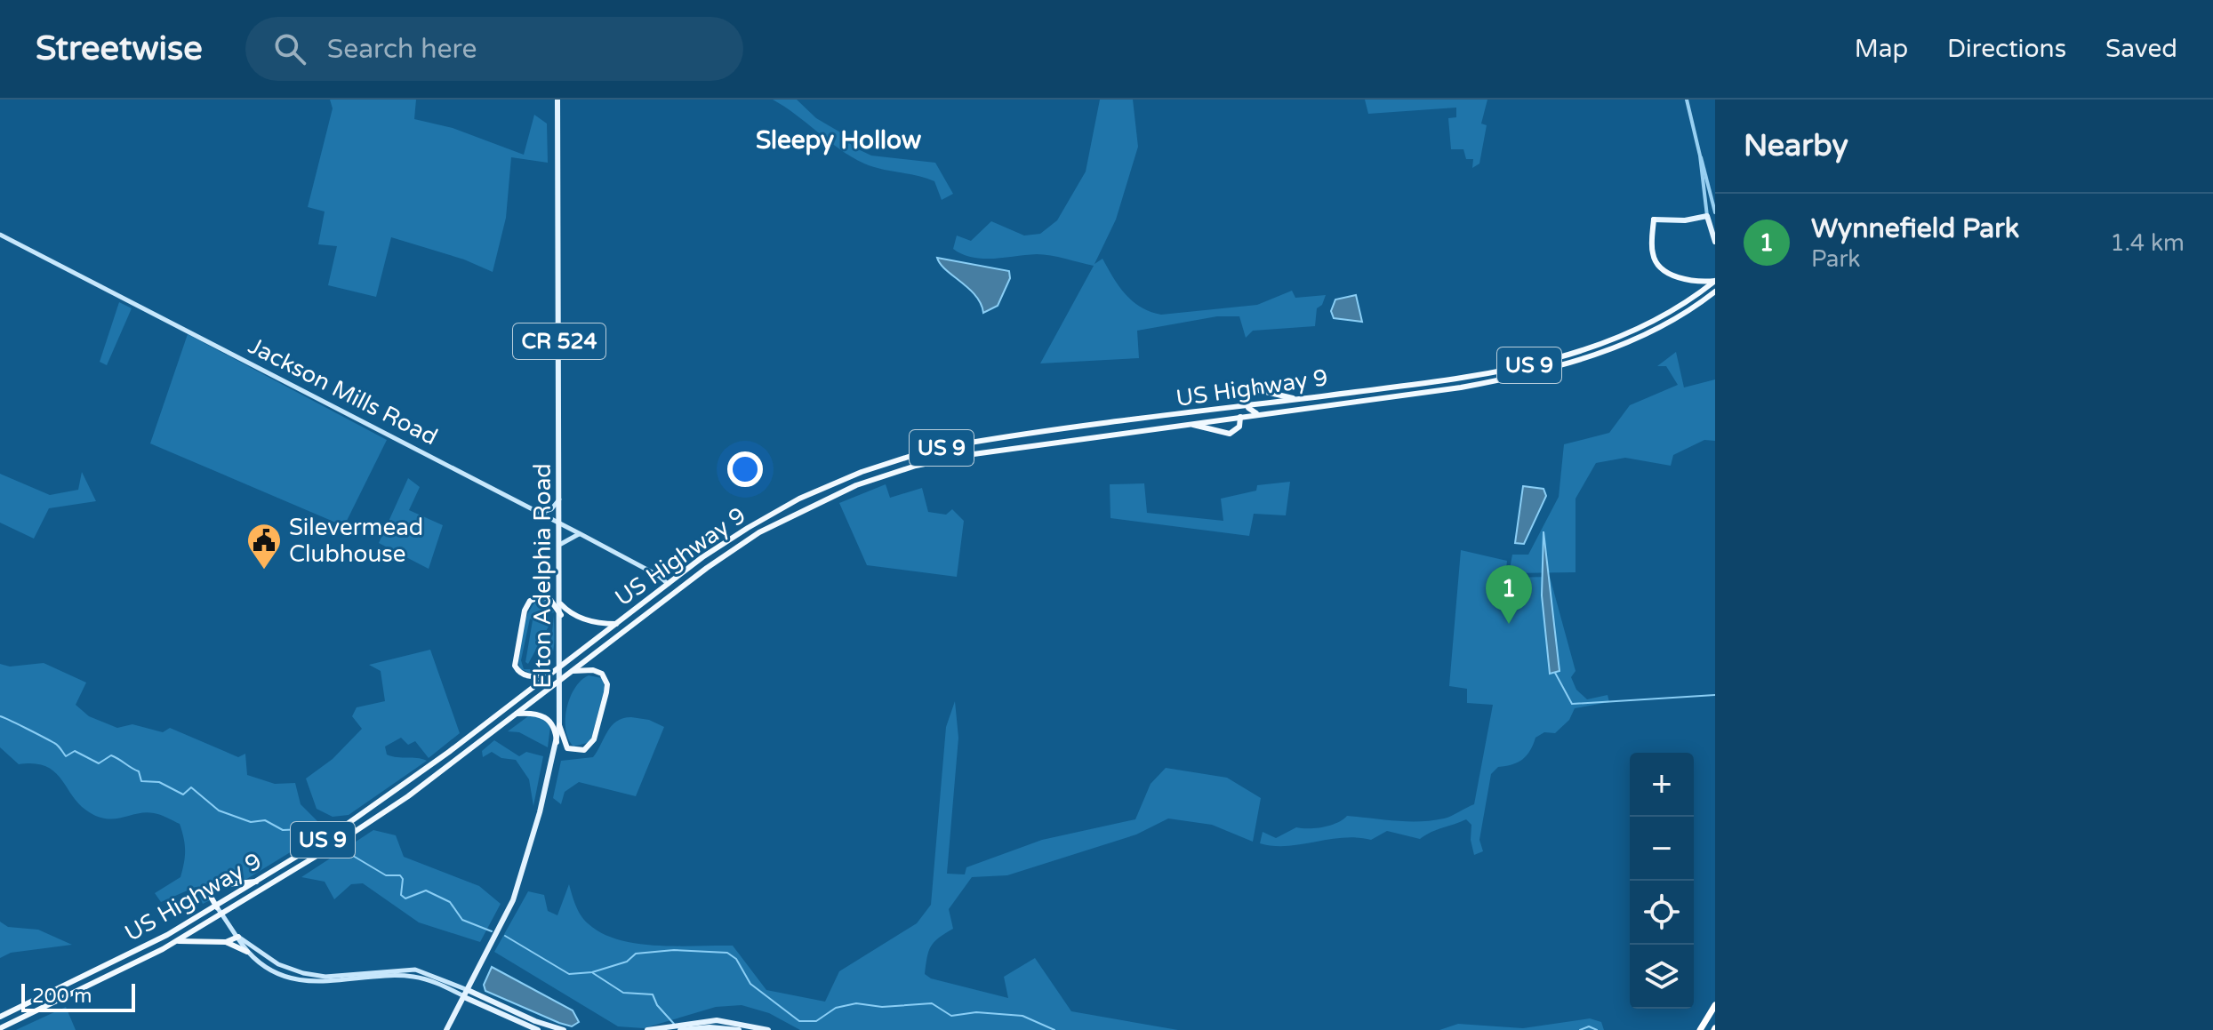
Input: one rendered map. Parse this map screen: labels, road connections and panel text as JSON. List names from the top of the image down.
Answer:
{
  "streets": {
    "highway": ["US 9", "US Highway 9"],
    "main road": ["CR 524", "Jackson Mills Road", "Elton Adelphia Road"]
  },
  "crossings": [
    ["US Highway 9", "Jackson Mills Road"],
    ["US Highway 9", "Elton Adelphia Road"],
    ["Jackson Mills Road", "Elton Adelphia Road"]
  ],
  "districts": ["Sleepy Hollow"],
  "places": {
    "public building": ["Silevermead Clubhouse"]
  },
  "scale_bar": "200 m",
  "page": {
    "header": "Streetwise",
    "search": "Search here",
    "nav": ["Map", "Directions", "Saved"],
    "heading": "Nearby",
    "list": [
      {
        "mark": "1",
        "name": "Wynnefield Park",
        "note": "Park",
        "value": "1.4 km"
      }
    ],
    "pins": "1",
    "map_buttons": ["+", "−"],
    "scale": "200 m"
  }
}
